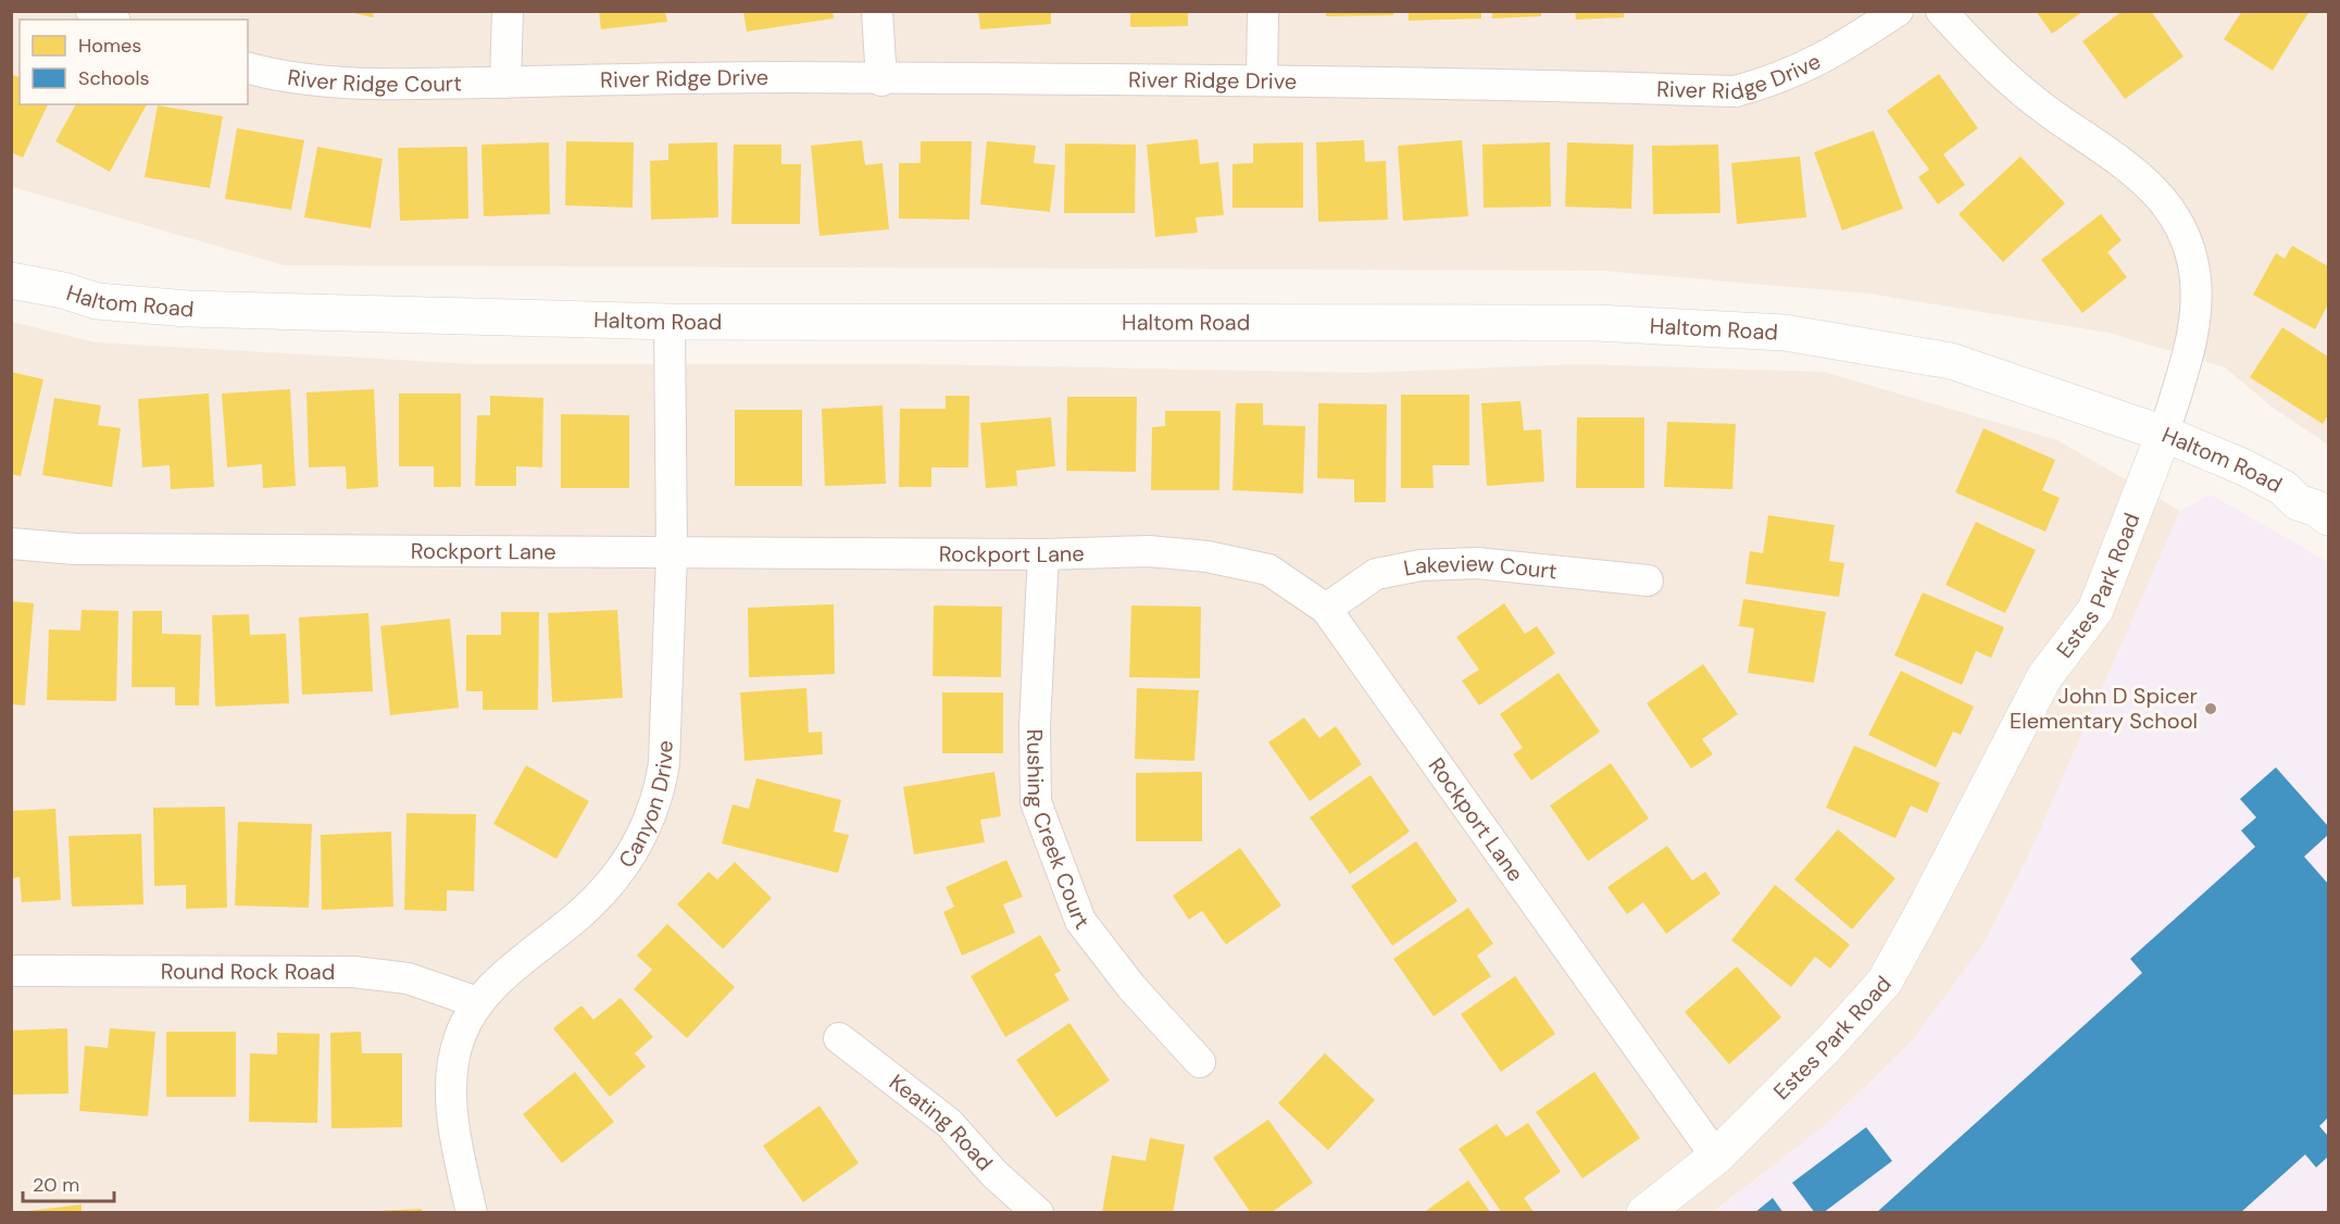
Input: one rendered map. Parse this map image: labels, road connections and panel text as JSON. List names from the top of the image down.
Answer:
{
  "streets": {
    "main road": ["Haltom Road", "Estes Park Road"],
    "street": [
      "River Ridge Drive",
      "River Ridge Court",
      "Rockport Lane",
      "Lakeview Court",
      "Canyon Drive",
      "Rushing Creek Court",
      "Round Rock Road",
      "Keating Road"
    ]
  },
  "crossings": [
    ["River Ridge Drive", "River Ridge Court"],
    ["Haltom Road", "Estes Park Road"],
    ["Haltom Road", "Canyon Drive"],
    ["Rockport Lane", "Lakeview Court"],
    ["Rockport Lane", "Estes Park Road"],
    ["Rockport Lane", "Canyon Drive"],
    ["Rockport Lane", "Rushing Creek Court"],
    ["Canyon Drive", "Round Rock Road"]
  ],
  "places": ["John D Spicer Elementary School"],
  "legend": ["Homes", "Schools"],
  "scale_bar": "20 m"
}
